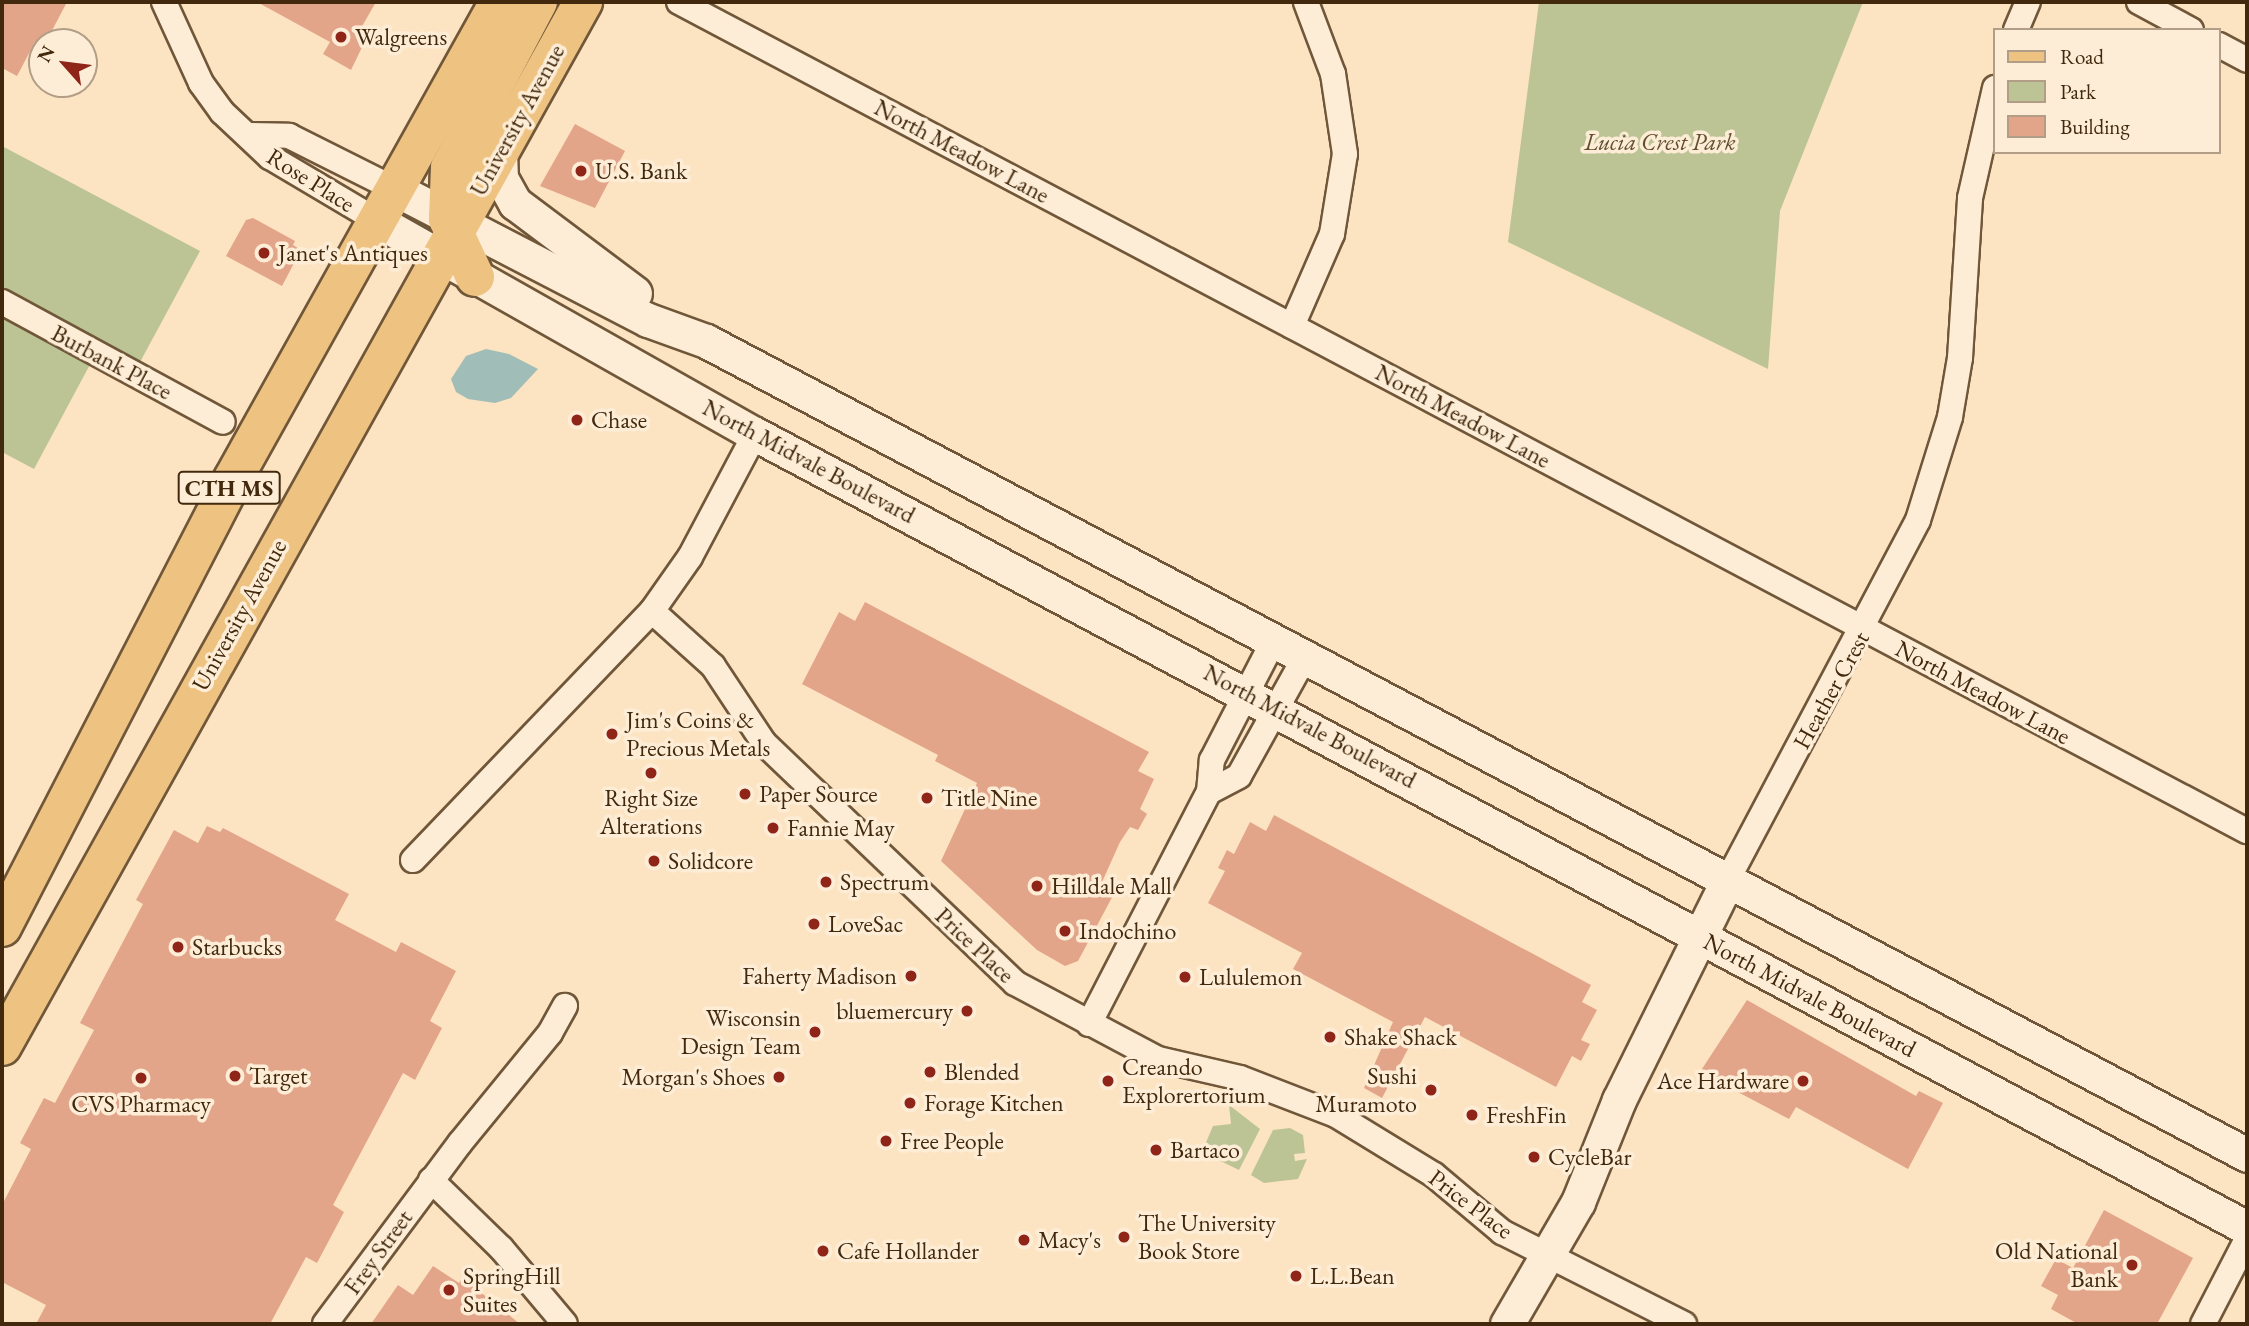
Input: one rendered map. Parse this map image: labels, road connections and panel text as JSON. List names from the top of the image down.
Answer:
{
  "streets": {
    "main road": [
      "University Avenue",
      "North Midvale Boulevard",
      "CTH MS",
      "Heather Crest"
    ],
    "street": [
      "North Meadow Lane",
      "Rose Place",
      "Burbank Place",
      "Price Place",
      "Frey Street"
    ]
  },
  "crossings": [
    ["North Meadow Lane", "Heather Crest"],
    ["Rose Place", "CTH MS"],
    ["North Midvale Boulevard", "Heather Crest"],
    ["Heather Crest", "Price Place"]
  ],
  "parks": ["Lucia Crest Park"],
  "places": [
    "Walgreens",
    "U.S. Bank",
    "Janet's Antiques",
    "Chase",
    "Jim's Coins & Precious Metals",
    "Right Size Alterations",
    "Paper Source",
    "Title Nine",
    "Fannie May",
    "Solidcore",
    "Spectrum",
    "Hilldale Mall",
    "LoveSac",
    "Indochino",
    "Starbucks",
    "Faherty Madison",
    "Lululemon",
    "bluemercury",
    "Wisconsin Design Team",
    "Shake Shack",
    "Blended",
    "Target",
    "Morgan's Shoes",
    "CVS Pharmacy",
    "Creando Explorertorium",
    "Ace Hardware",
    "Sushi Muramoto",
    "Forage Kitchen",
    "FreshFin",
    "Free People",
    "Bartaco",
    "CycleBar",
    "The University Book Store",
    "Macy's",
    "Cafe Hollander",
    "Old National Bank",
    "L.L.Bean",
    "SpringHill Suites"
  ],
  "legend": ["Road", "Park", "Building"],
  "north": "top left"
}
